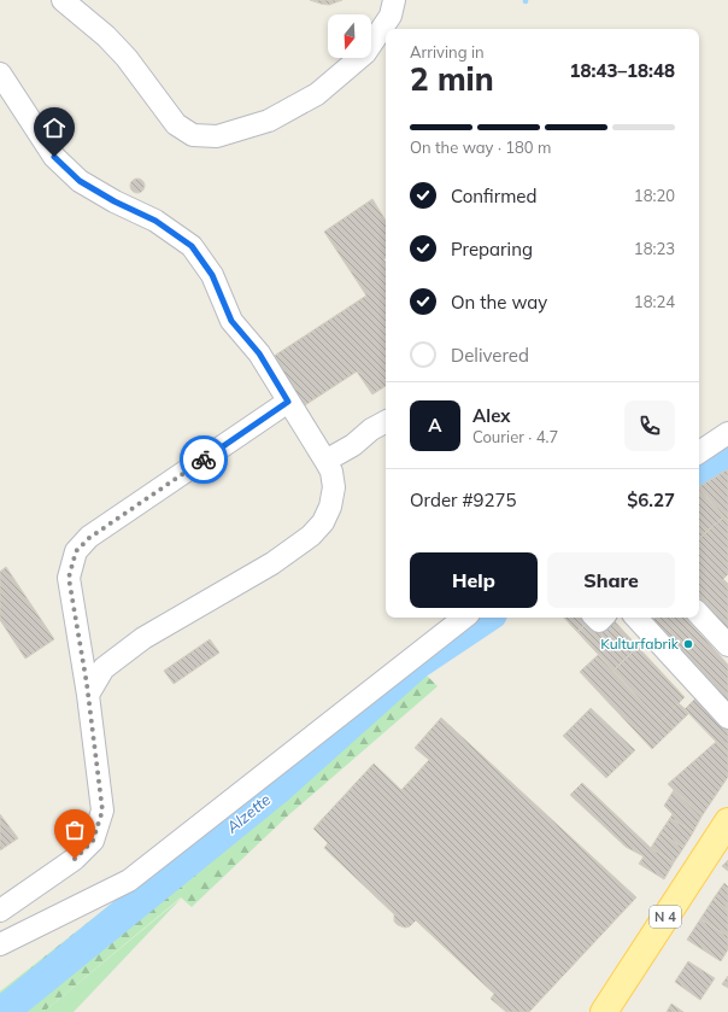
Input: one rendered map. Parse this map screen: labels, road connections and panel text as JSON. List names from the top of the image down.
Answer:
{
  "streets": {
    "main road": ["N 4"]
  },
  "water": ["Alzette"],
  "places": ["Kulturfabrik"],
  "north": "bottom",
  "page": {
    "heading": ["2 min", "Arriving in", "18:43–18:48"],
    "panel": [
      "Alex",
      "Courier · 4.7",
      "Order #9275",
      "$6.27"
    ],
    "bar": "On the way · 180 m",
    "list": [
      ["Confirmed", "18:20"],
      ["Preparing", "18:23"],
      ["On the way", "18:24"],
      "Delivered"
    ],
    "round": "A",
    "buttons": ["Help", "Share"]
  }
}
